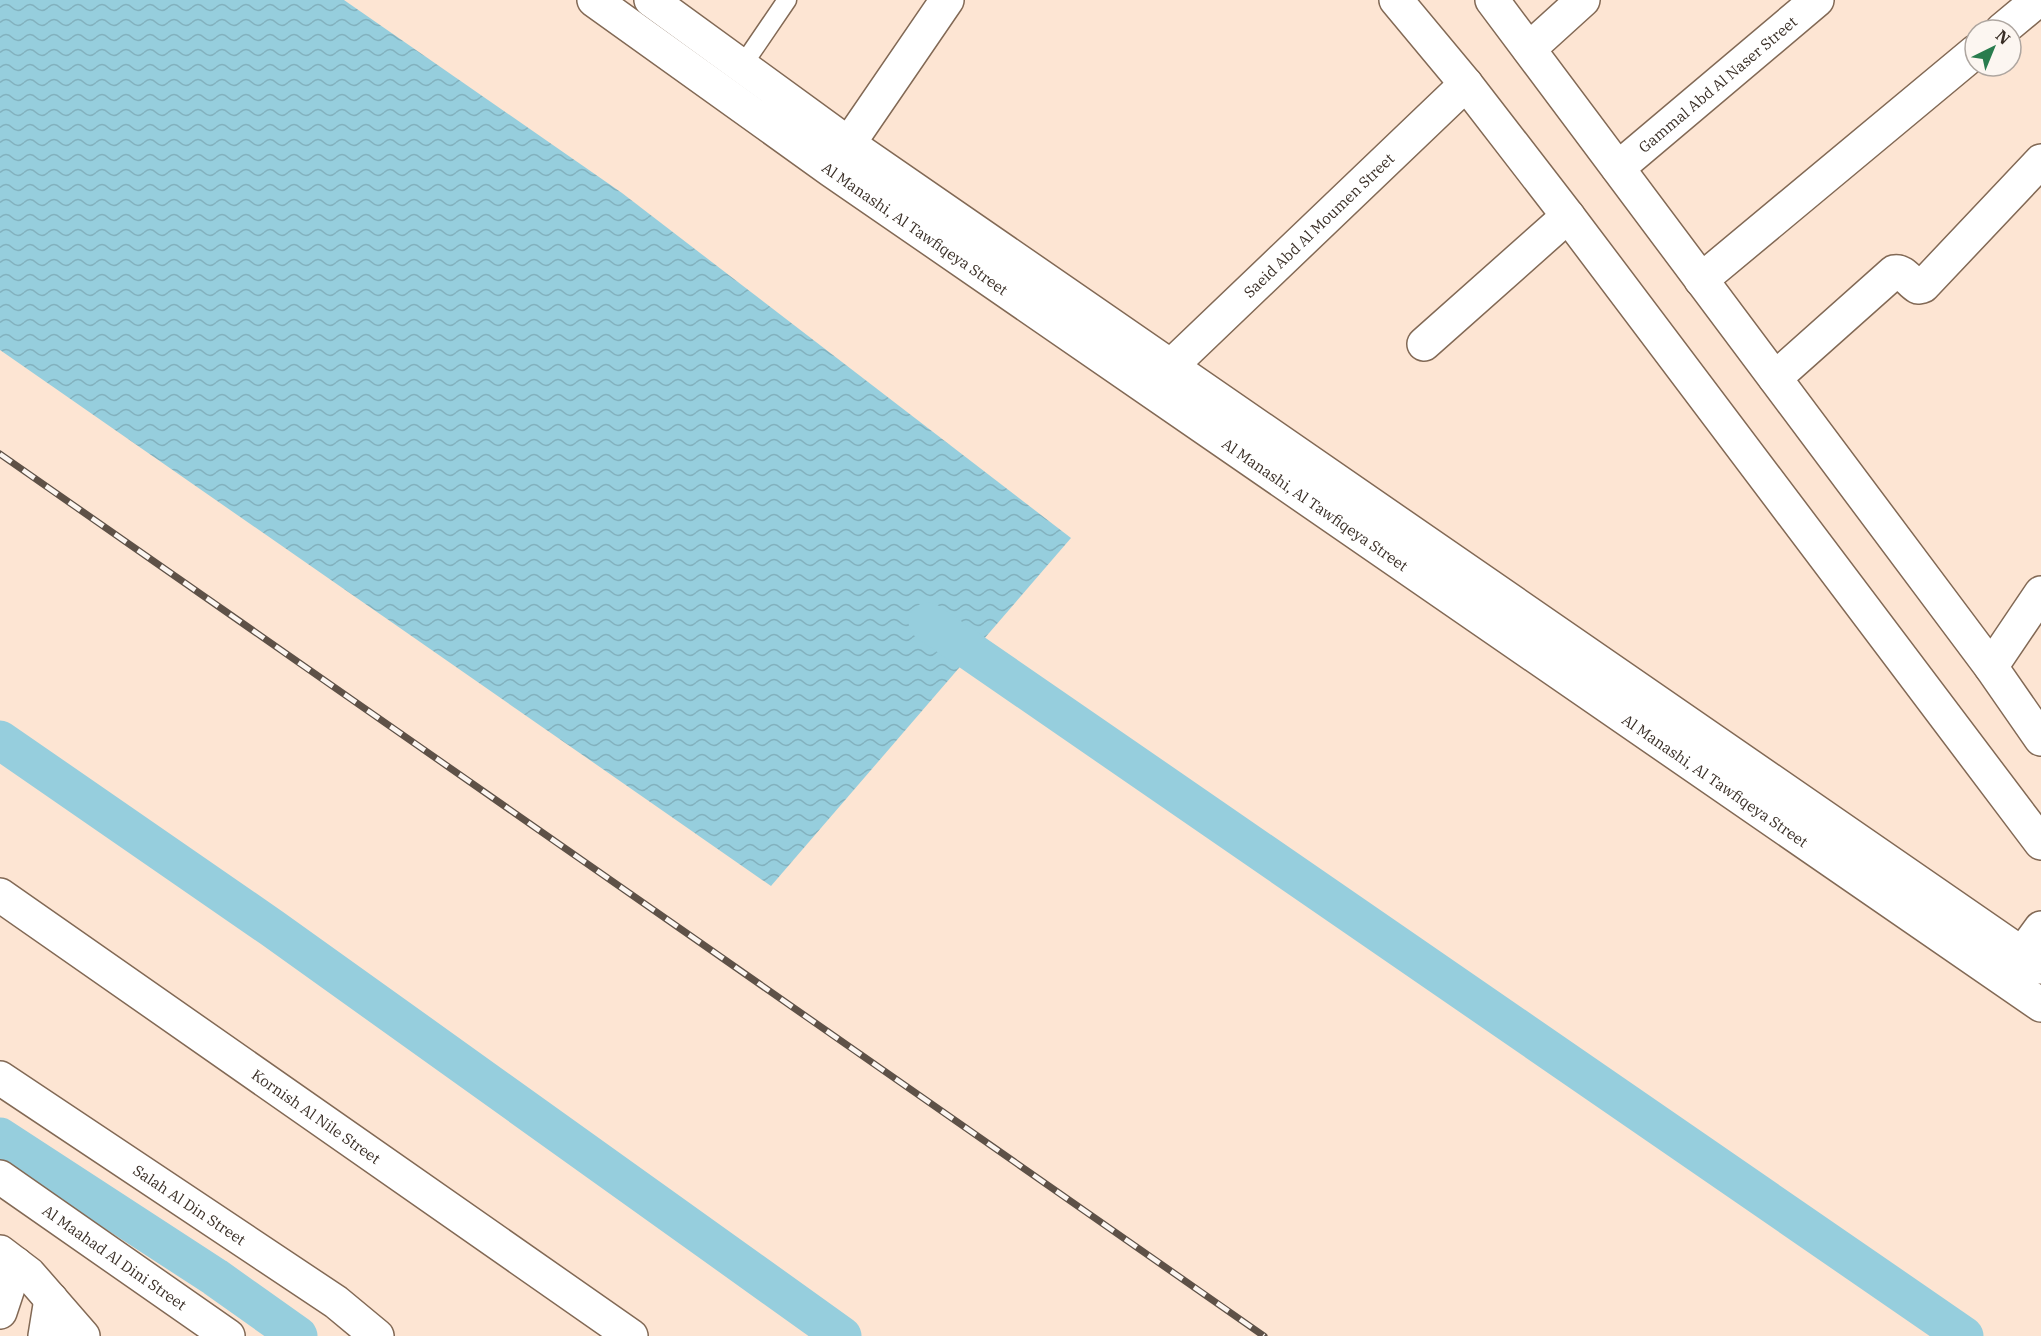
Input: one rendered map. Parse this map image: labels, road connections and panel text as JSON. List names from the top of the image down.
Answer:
{
  "streets": {
    "street": [
      "Gammal Abd Al Naser Street",
      "Saeid Abd Al Moumen Street",
      "Al Manashi, Al Tawfiqeya Street",
      "Kornish Al Nile Street",
      "Salah Al Din Street",
      "Al Maahad Al Dini Street"
    ]
  },
  "crossings": [
    ["Saeid Abd Al Moumen Street", "Al Manashi, Al Tawfiqeya Street"]
  ],
  "north": "top right"
}
